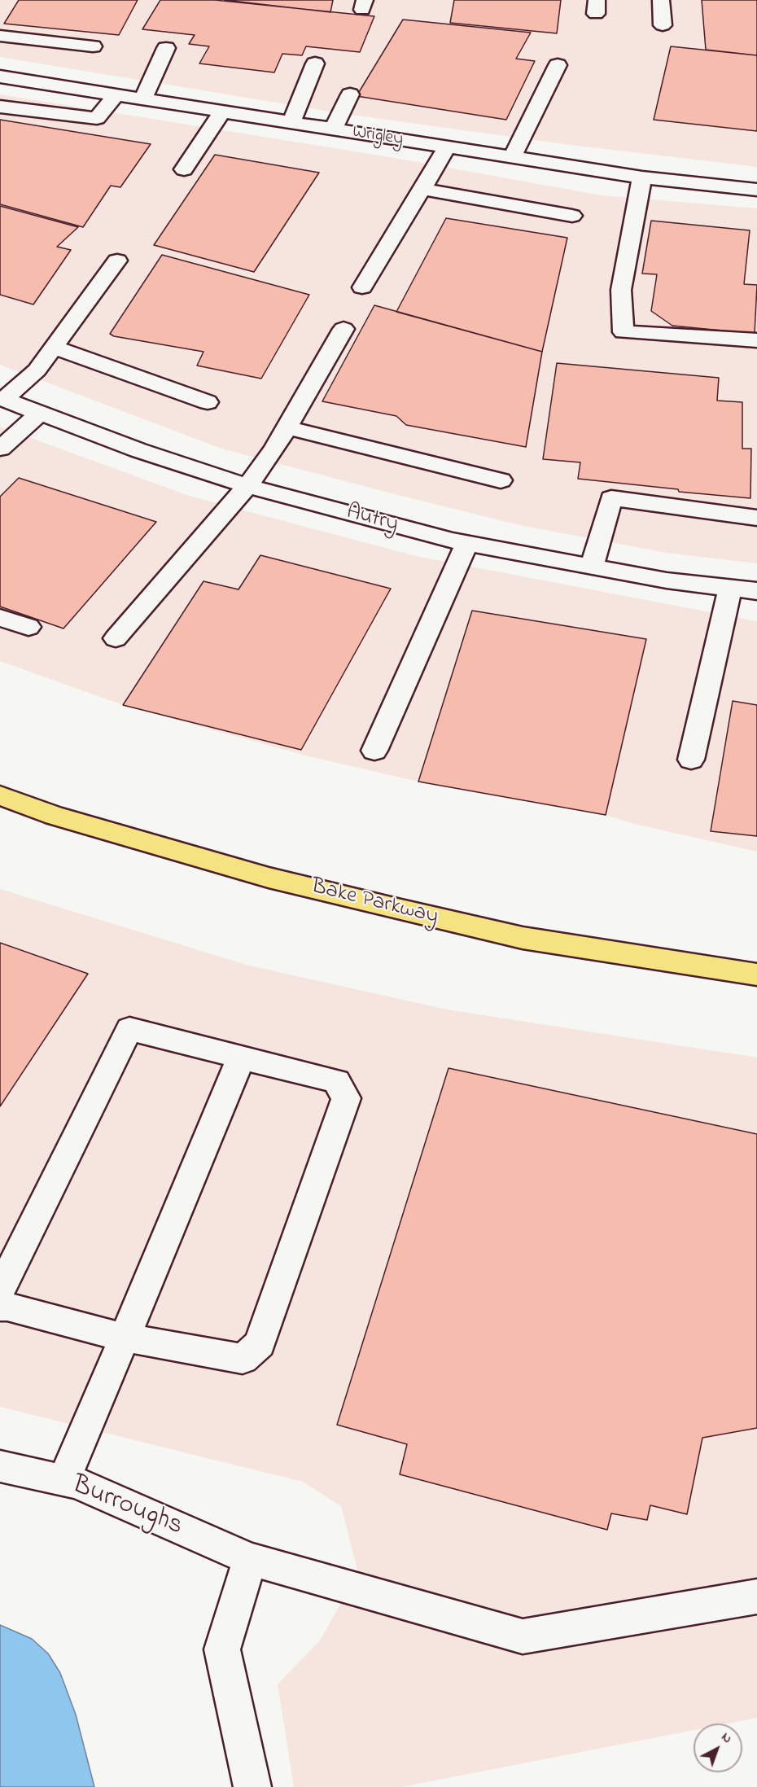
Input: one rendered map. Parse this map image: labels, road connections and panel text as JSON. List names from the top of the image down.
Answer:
{
  "streets": {
    "main road": ["Bake Parkway"],
    "street": ["Wrigley", "Autry", "Burroughs"]
  },
  "north": "top right"
}
